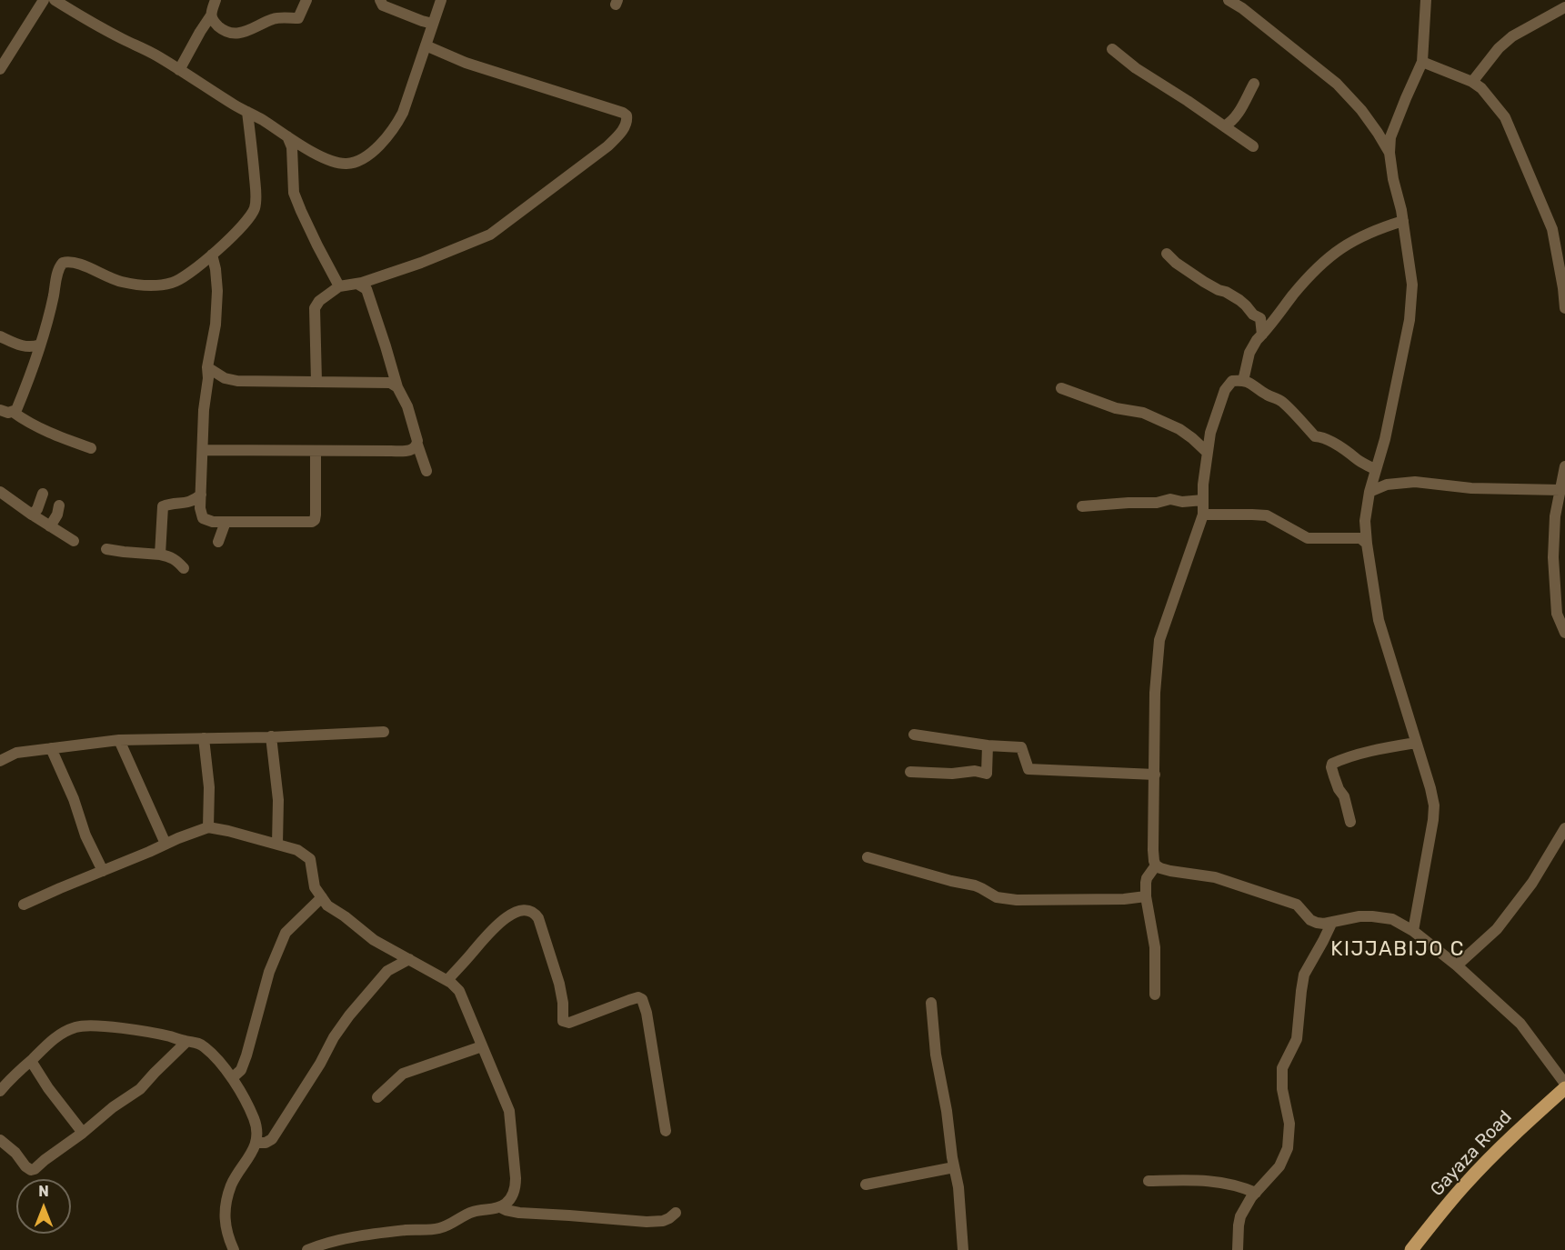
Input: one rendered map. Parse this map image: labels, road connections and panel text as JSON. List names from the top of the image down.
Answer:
{
  "streets": {
    "main road": ["Gayaza Road"]
  },
  "districts": ["KIJJABIJO C"],
  "north": "top"
}
